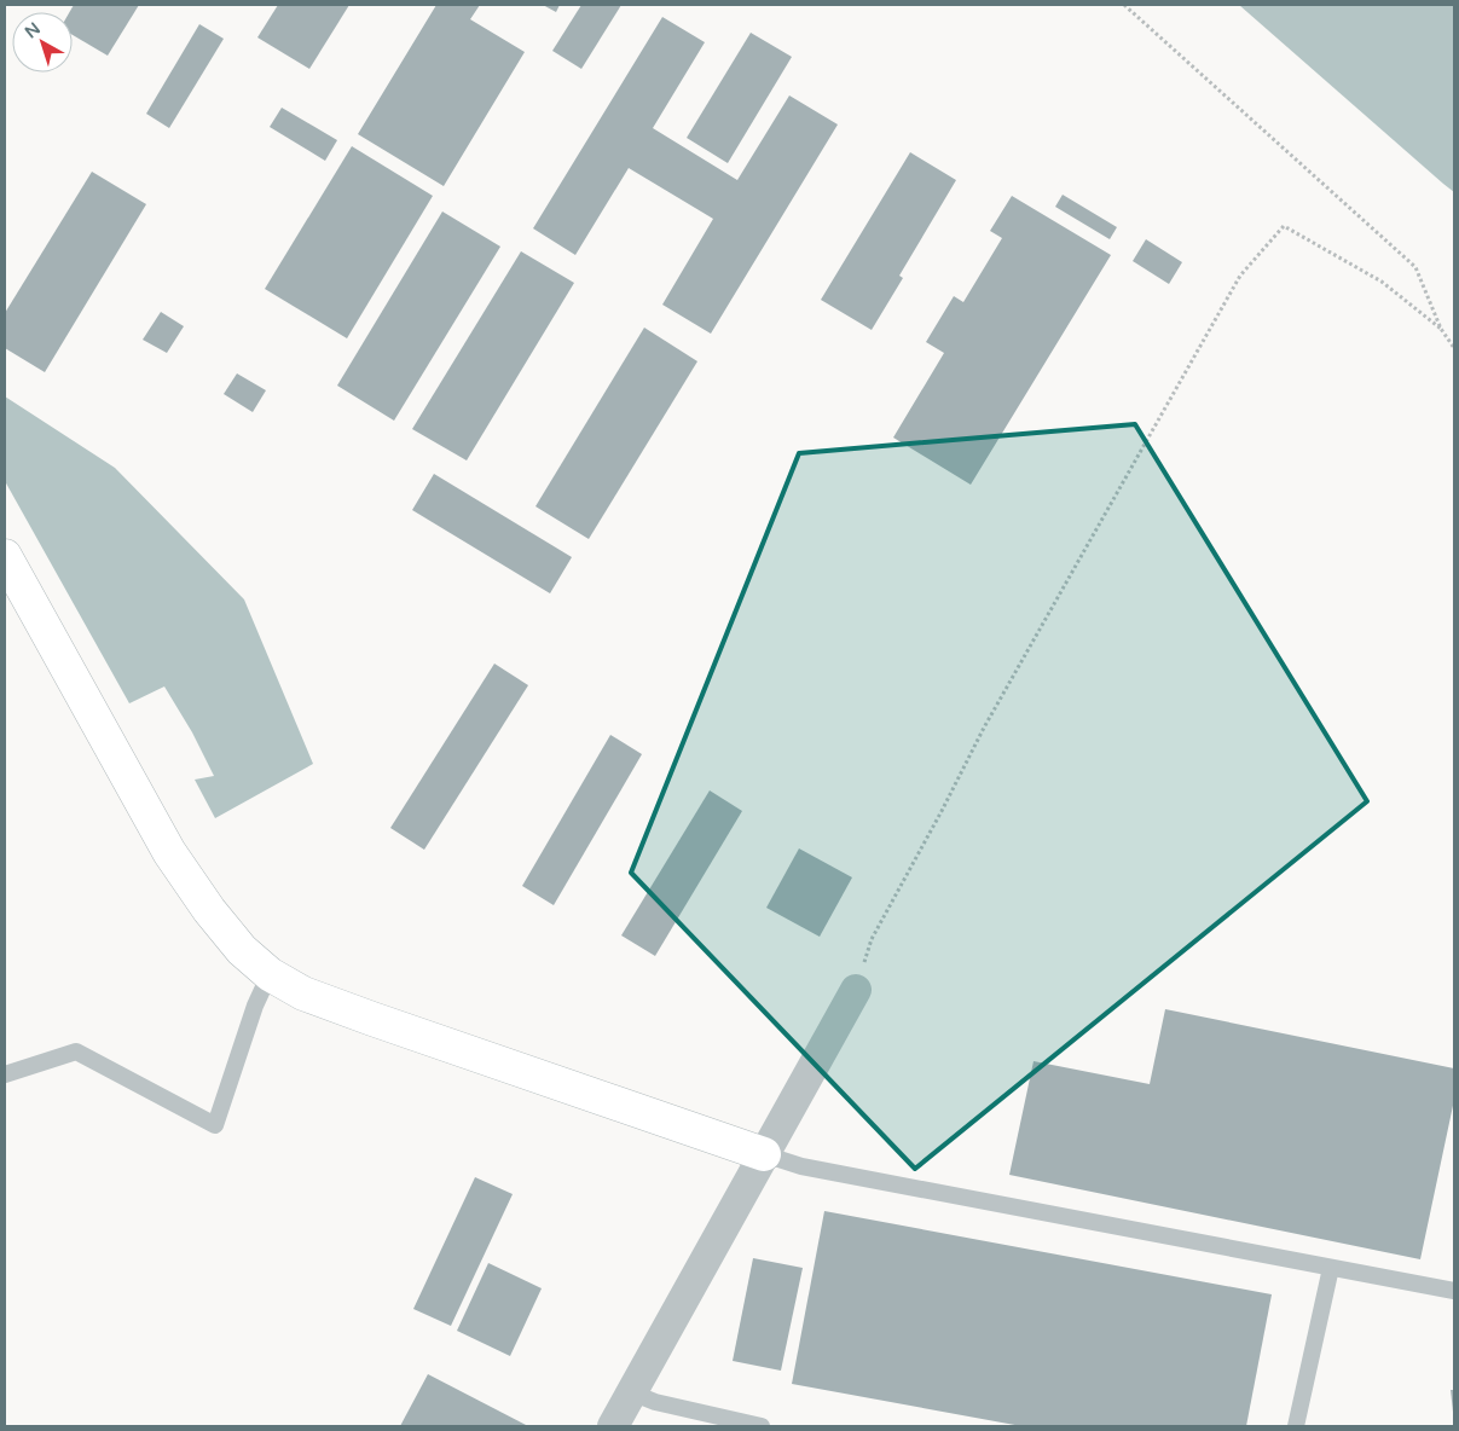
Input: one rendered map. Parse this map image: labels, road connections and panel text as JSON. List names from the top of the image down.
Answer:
{
  "north": "top left"
}
